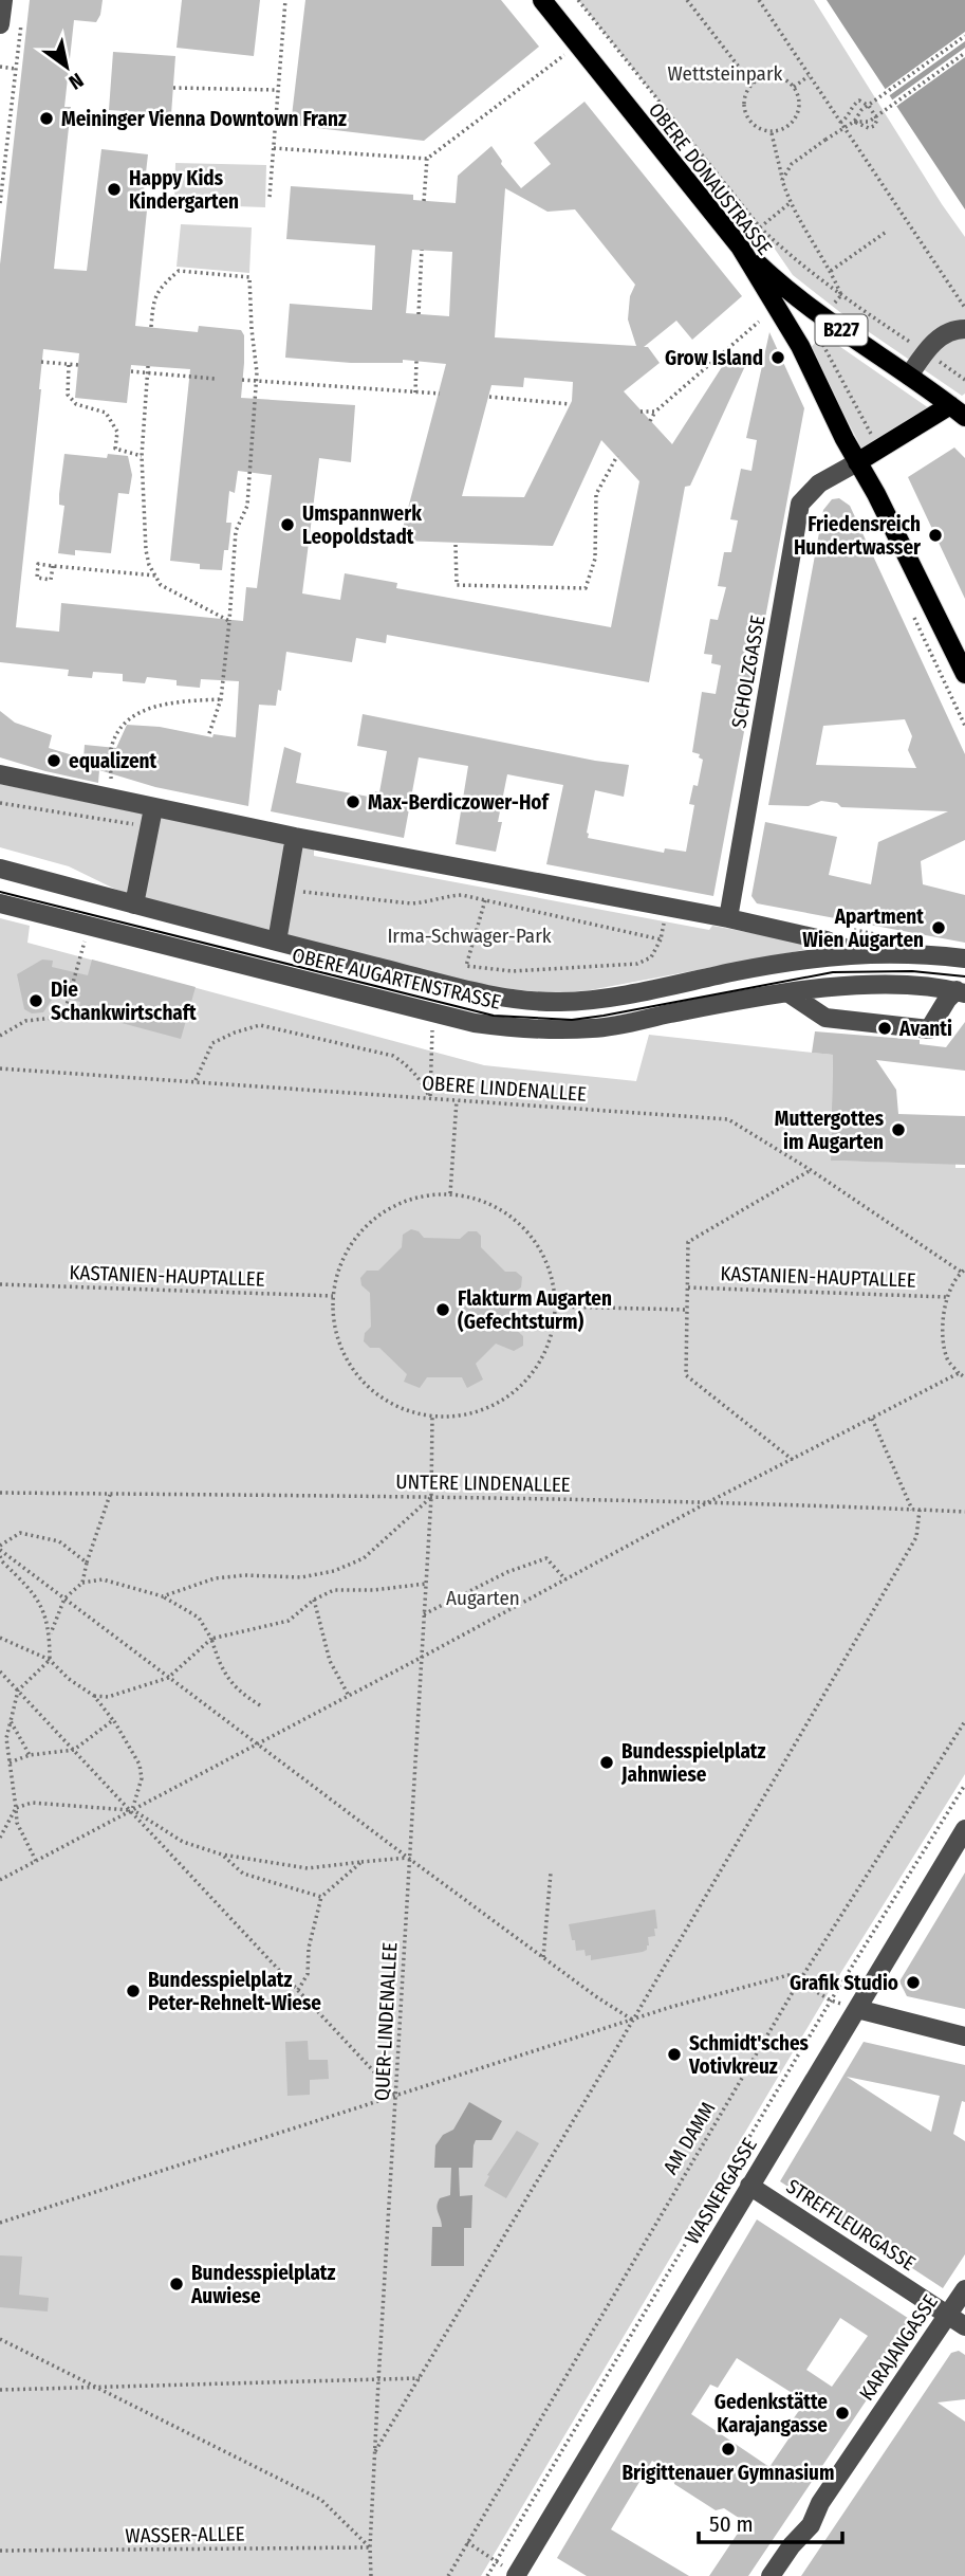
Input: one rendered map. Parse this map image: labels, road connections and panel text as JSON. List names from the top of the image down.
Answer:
{
  "streets": {
    "main road": ["OBERE DONAUSTRASSE", "B227"],
    "street": [
      "SCHOLZGASSE",
      "OBERE AUGARTENSTRASSE",
      "WASNERGASSE",
      "STREFFLEURGASSE",
      "KARAJANGASSE"
    ],
    "path": [
      "OBERE LINDENALLEE",
      "KASTANIEN-HAUPTALLEE",
      "UNTERE LINDENALLEE",
      "QUER-LINDENALLEE",
      "AM DAMM",
      "WASSER-ALLEE"
    ]
  },
  "crossings": [
    ["OBERE DONAUSTRASSE", "B227"],
    ["OBERE DONAUSTRASSE", "SCHOLZGASSE"],
    ["SCHOLZGASSE", "OBERE AUGARTENSTRASSE"],
    ["KASTANIEN-HAUPTALLEE", "QUER-LINDENALLEE"],
    ["UNTERE LINDENALLEE", "QUER-LINDENALLEE"],
    ["QUER-LINDENALLEE", "WASSER-ALLEE"],
    ["WASNERGASSE", "STREFFLEURGASSE"],
    ["STREFFLEURGASSE", "KARAJANGASSE"]
  ],
  "parks": ["Wettsteinpark", "Irma-Schwager-Park", "Augarten"],
  "places": [
    "Meininger Vienna Downtown Franz",
    "Happy Kids Kindergarten",
    "Grow Island",
    "Umspannwerk Leopoldstadt",
    "Friedensreich Hundertwasser",
    "equalizent",
    "Max-Berdiczower-Hof",
    "Apartment Wien Augarten",
    "Die Schankwirtschaft",
    "Avanti",
    "Muttergottes im Augarten",
    "Flakturm Augarten (Gefechtsturm)",
    "Bundesspielplatz Jahnwiese",
    "Grafik Studio",
    "Bundesspielplatz Peter-Rehnelt-Wiese",
    "Schmidt'sches Votivkreuz",
    "Bundesspielplatz Auwiese",
    "Gedenkstätte Karajangasse",
    "Brigittenauer Gymnasium"
  ],
  "scale_bar": "50 m",
  "north": "bottom right"
}
